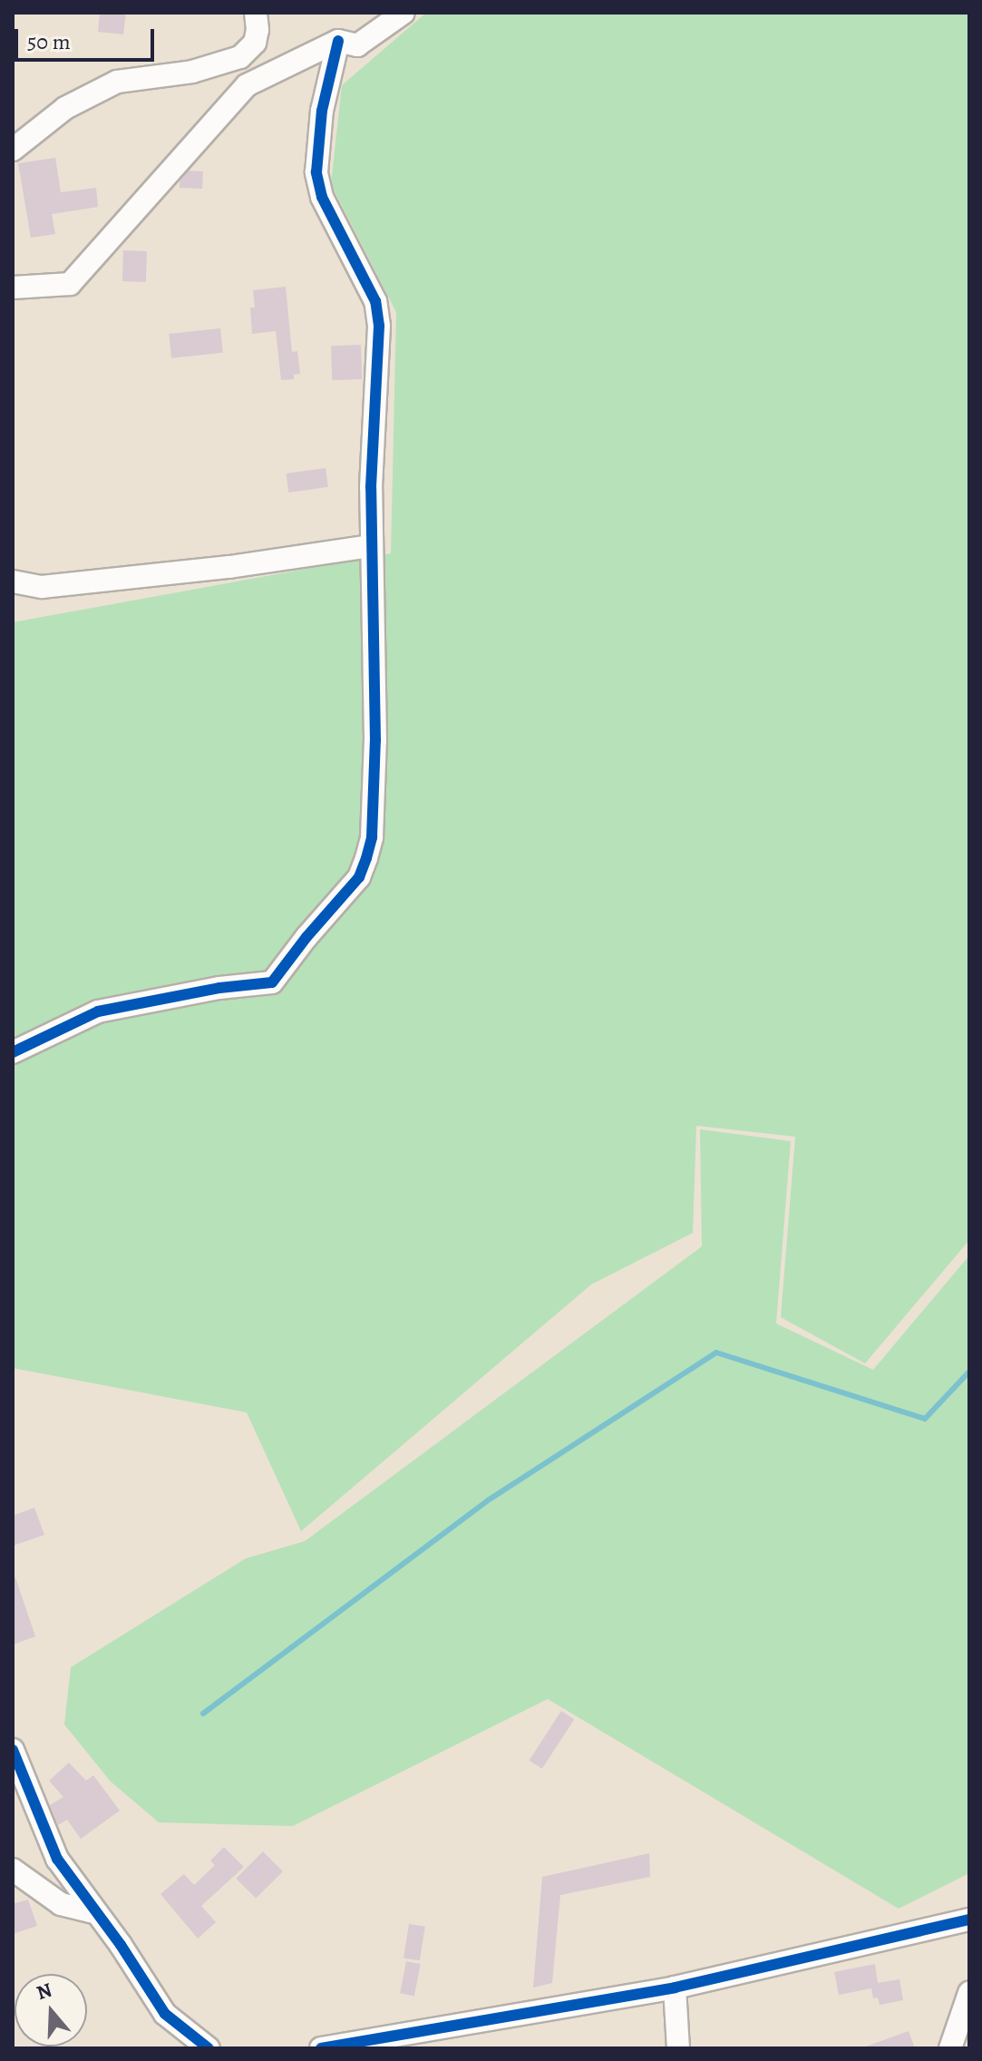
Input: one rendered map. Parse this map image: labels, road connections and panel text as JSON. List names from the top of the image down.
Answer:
{
  "scale_bar": "50 m",
  "north": "top"
}
